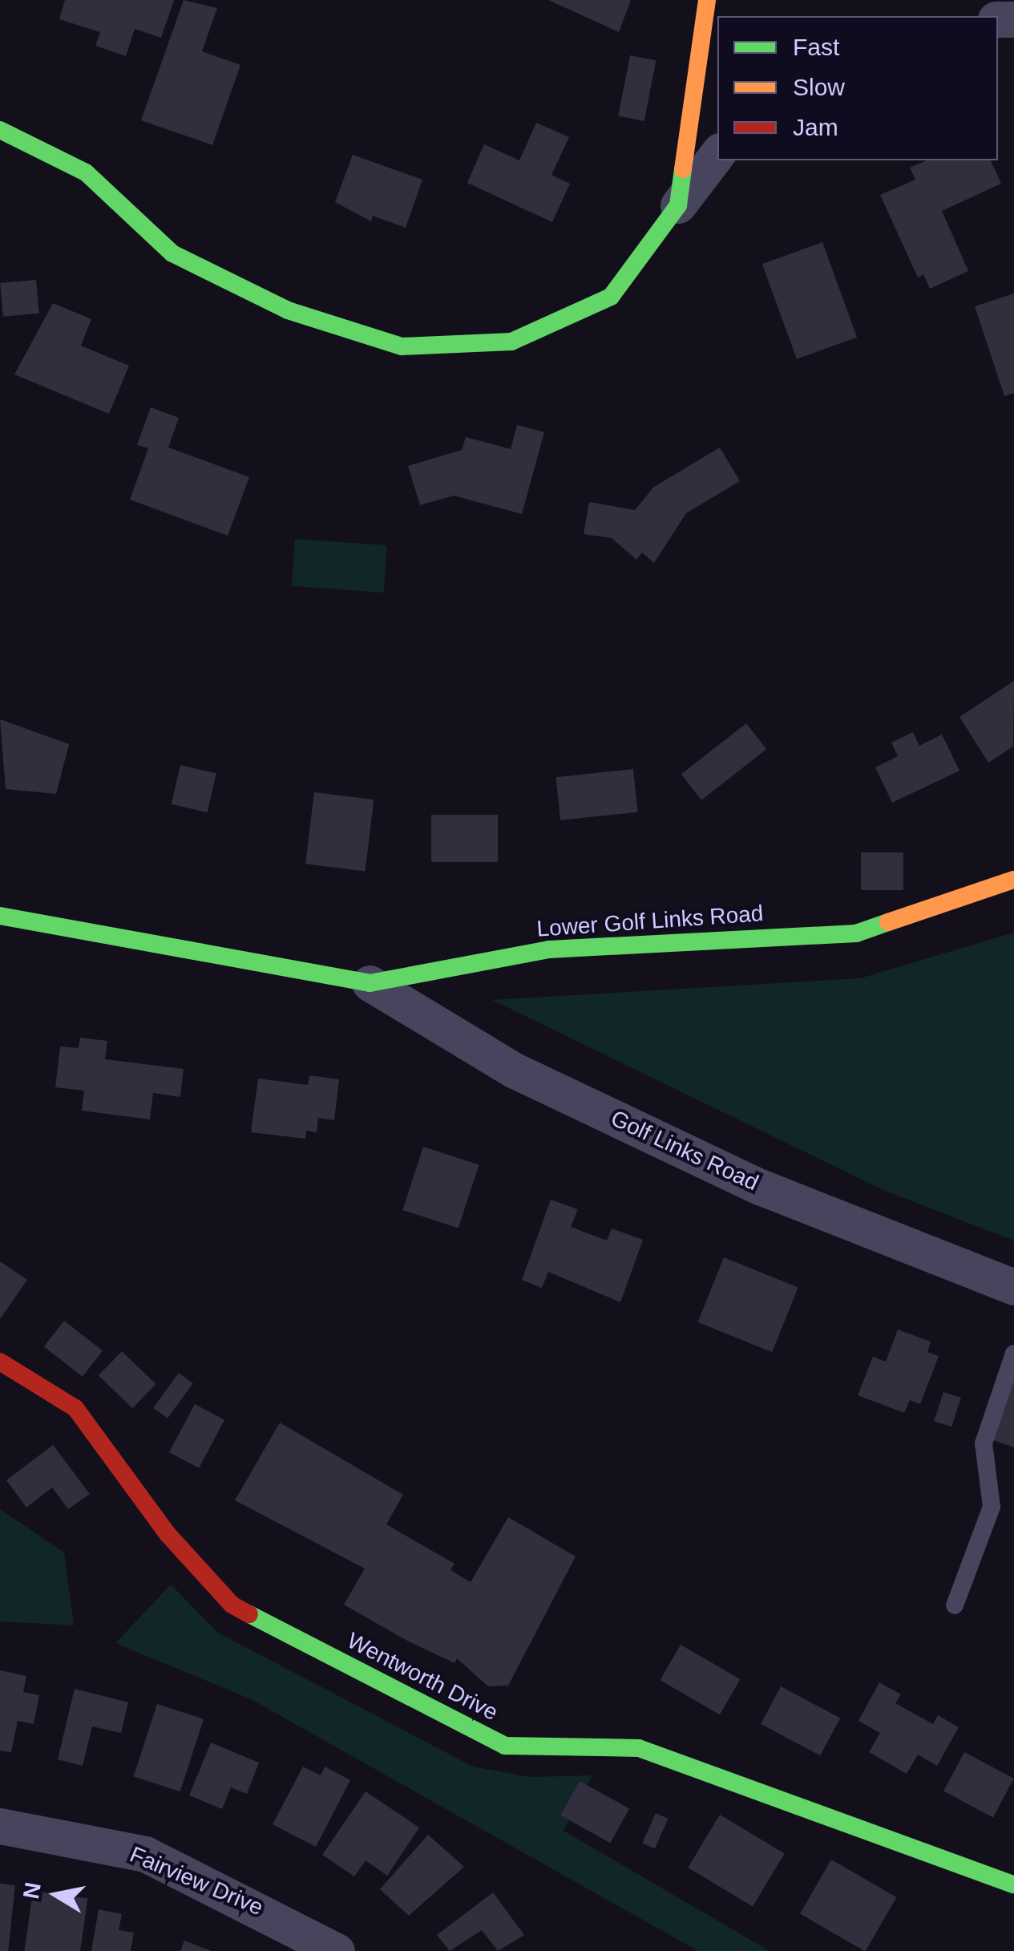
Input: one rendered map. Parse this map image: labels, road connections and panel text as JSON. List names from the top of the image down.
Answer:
{
  "streets": {
    "street": [
      "Lower Golf Links Road",
      "Golf Links Road",
      "Wentworth Drive",
      "Fairview Drive"
    ]
  },
  "crossings": [
    ["Lower Golf Links Road", "Golf Links Road"]
  ],
  "legend": ["Fast", "Slow", "Jam"],
  "north": "left"
}
